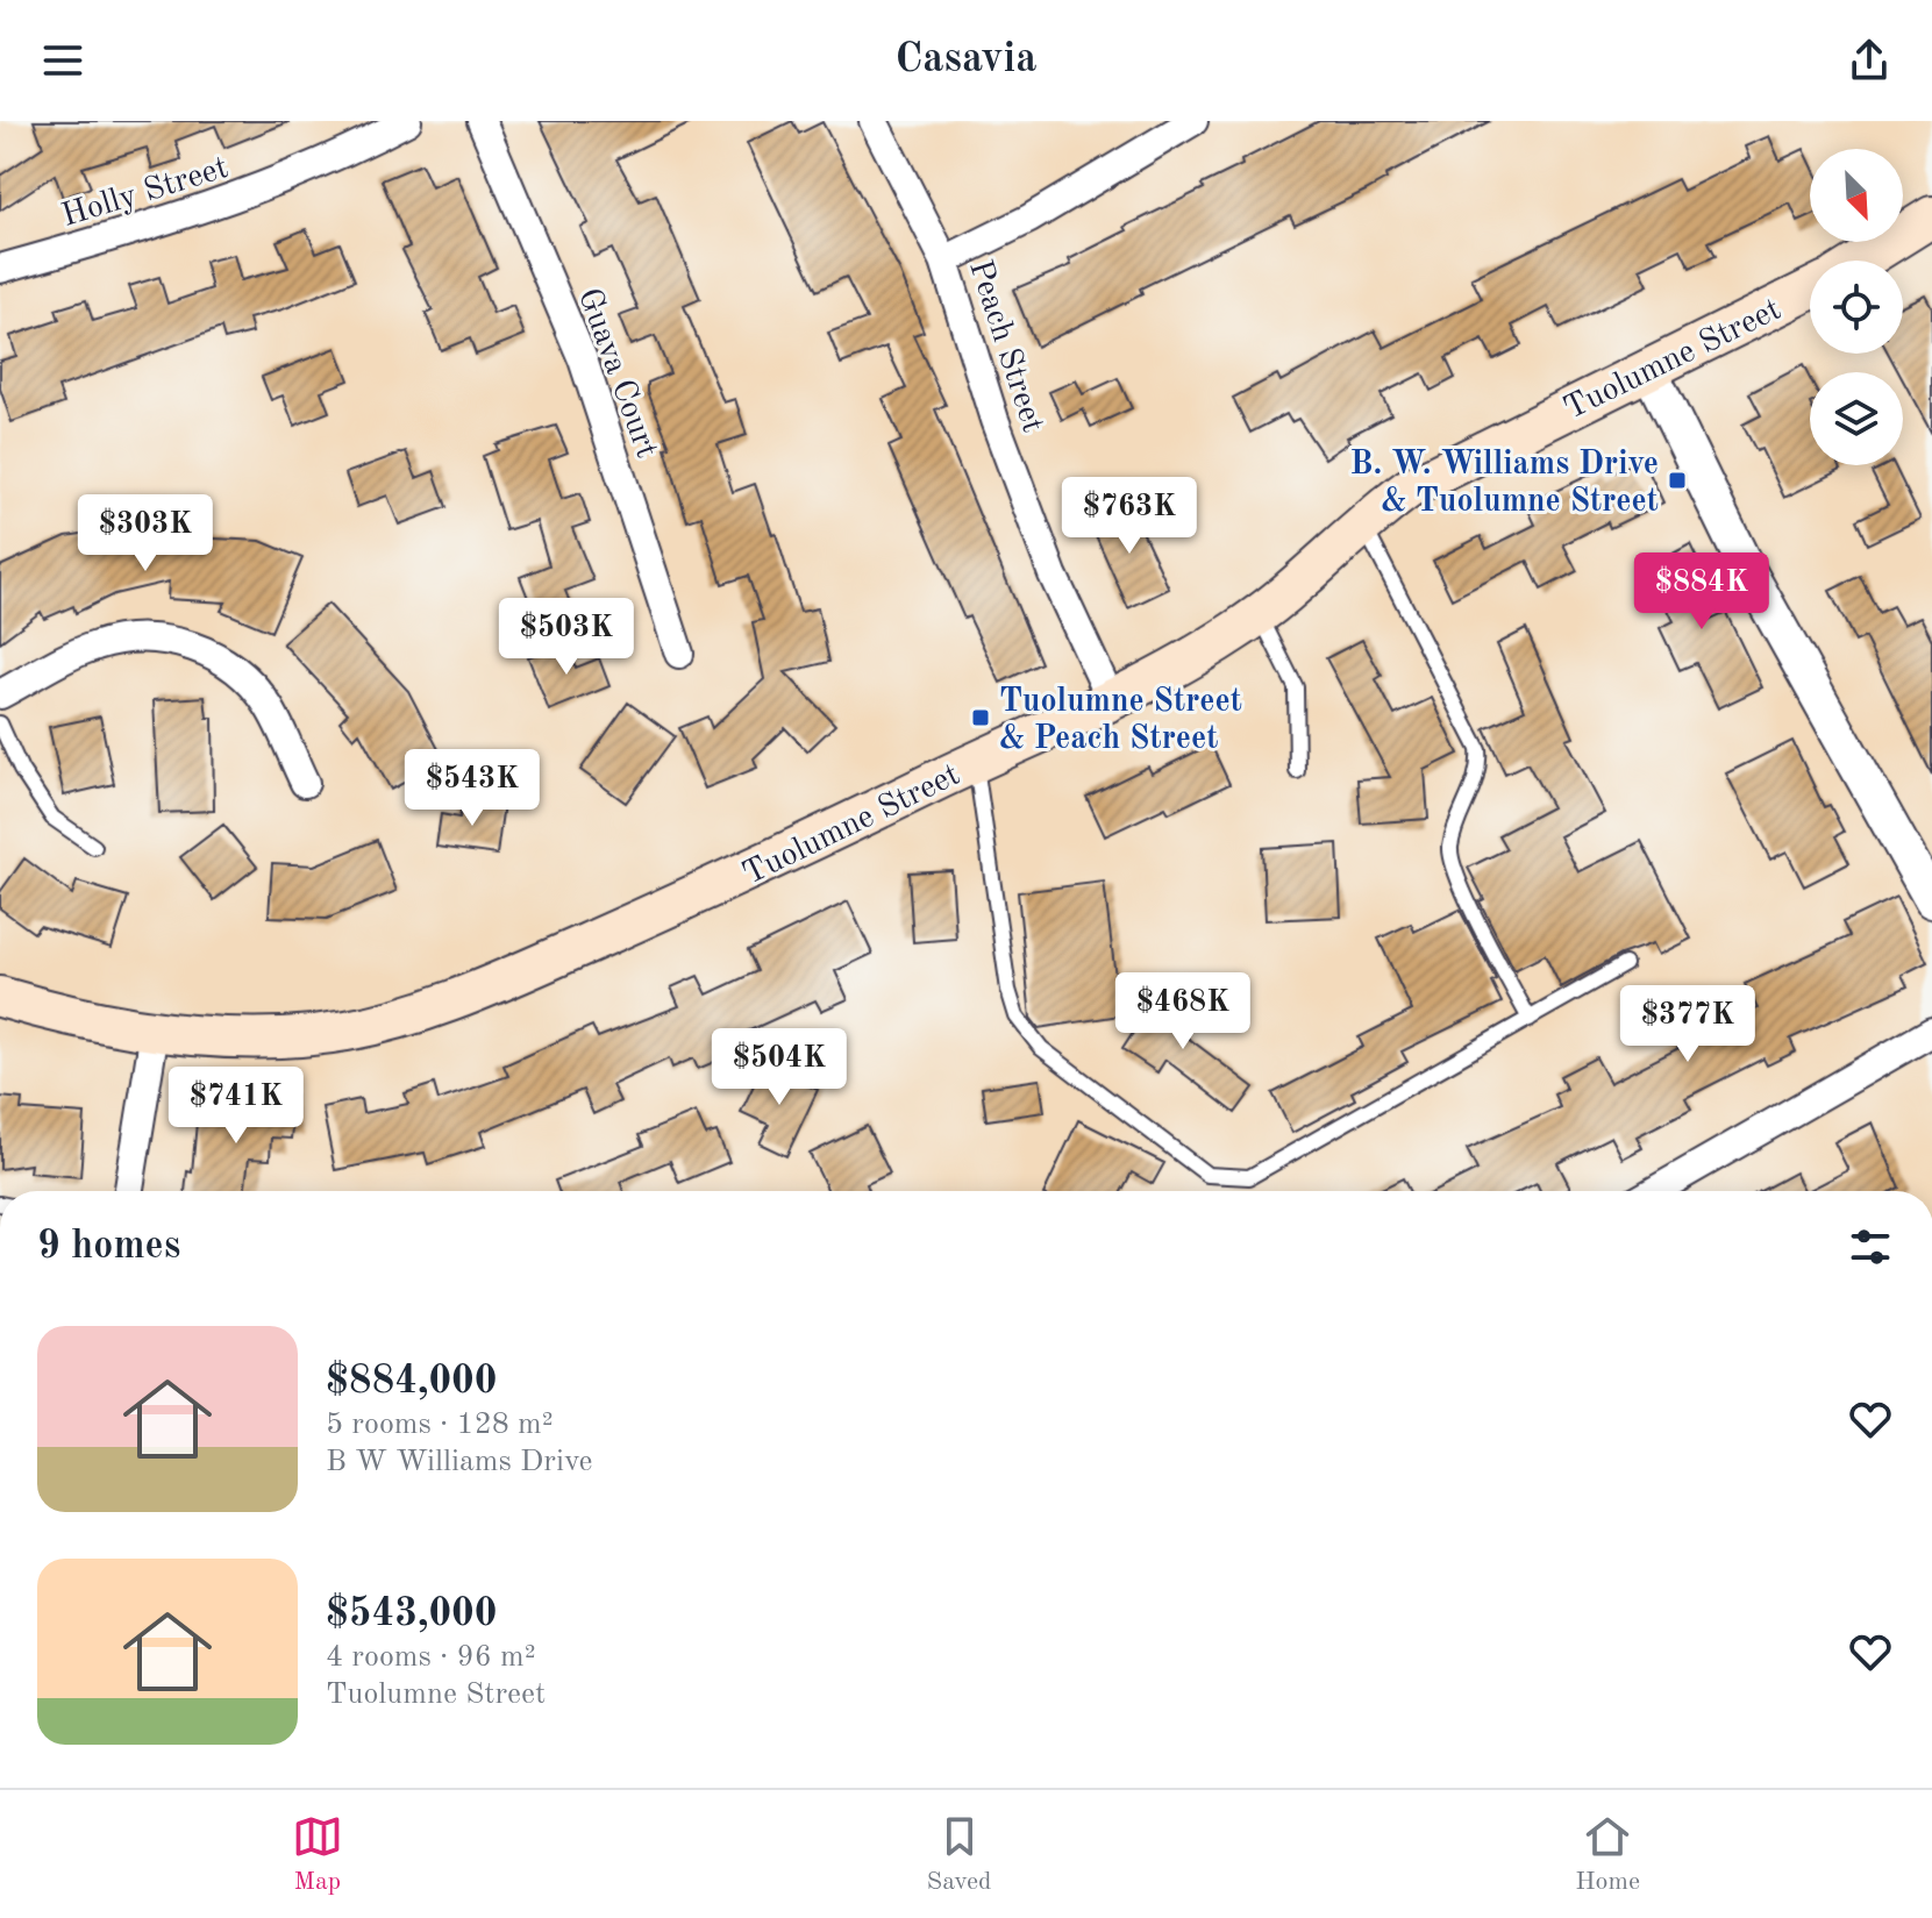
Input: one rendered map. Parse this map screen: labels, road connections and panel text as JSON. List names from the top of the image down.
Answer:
{
  "streets": {
    "main road": ["Tuolumne Street"],
    "street": ["Holly Street", "Peach Street", "Guava Court"]
  },
  "crossings": [
    ["Peach Street", "Tuolumne Street"]
  ],
  "places": {
    "transit": ["B. W. Williams Drive & Tuolumne Street", "Tuolumne Street & Peach Street"]
  },
  "north": "bottom right",
  "page": {
    "header": "Casavia",
    "price": [
      "$763K",
      "$303K",
      "$884K",
      "$503K",
      "$543K",
      "$468K",
      "$377K",
      "$504K",
      "$741K"
    ],
    "heading": "9 homes",
    "list": [
      {
        "name": "$884,000",
        "note": "5 rooms · 128 m² · B W Williams Drive"
      },
      {
        "name": "$543,000",
        "note": "4 rooms · 96 m² · Tuolumne Street"
      }
    ],
    "tabs": ["Map", "Saved", "Home"]
  }
}
